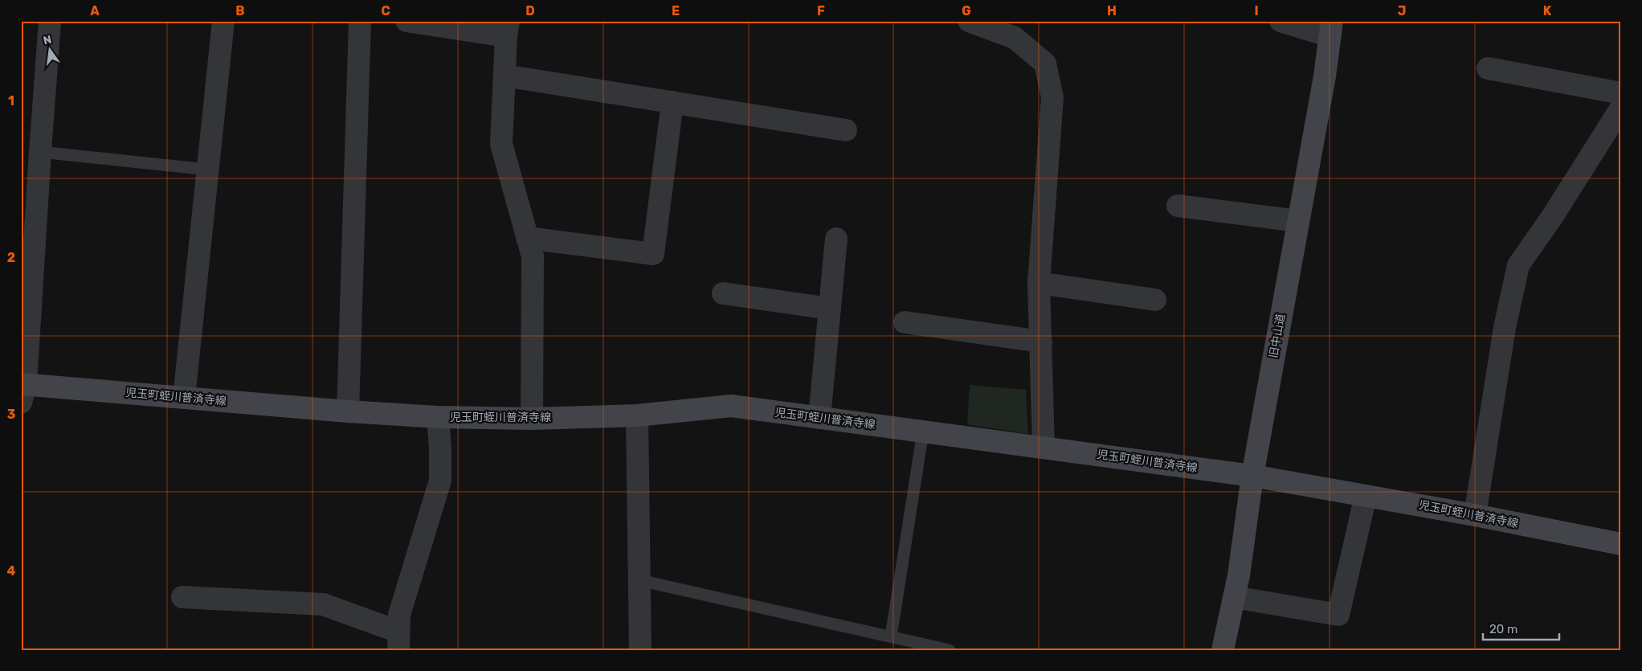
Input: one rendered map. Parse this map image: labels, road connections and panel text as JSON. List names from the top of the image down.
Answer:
{
  "streets": {
    "main road": ["旧中山道", "児玉町蛭川普済寺線"]
  },
  "crossings": [
    ["旧中山道", "児玉町蛭川普済寺線"]
  ],
  "scale_bar": "20 m",
  "north": "top",
  "grid": {
    "columns": [
      "A",
      "B",
      "C",
      "D",
      "E",
      "F",
      "G",
      "H",
      "I",
      "J",
      "K"
    ],
    "rows": [
      "1",
      "2",
      "3",
      "4"
    ]
  }
}
